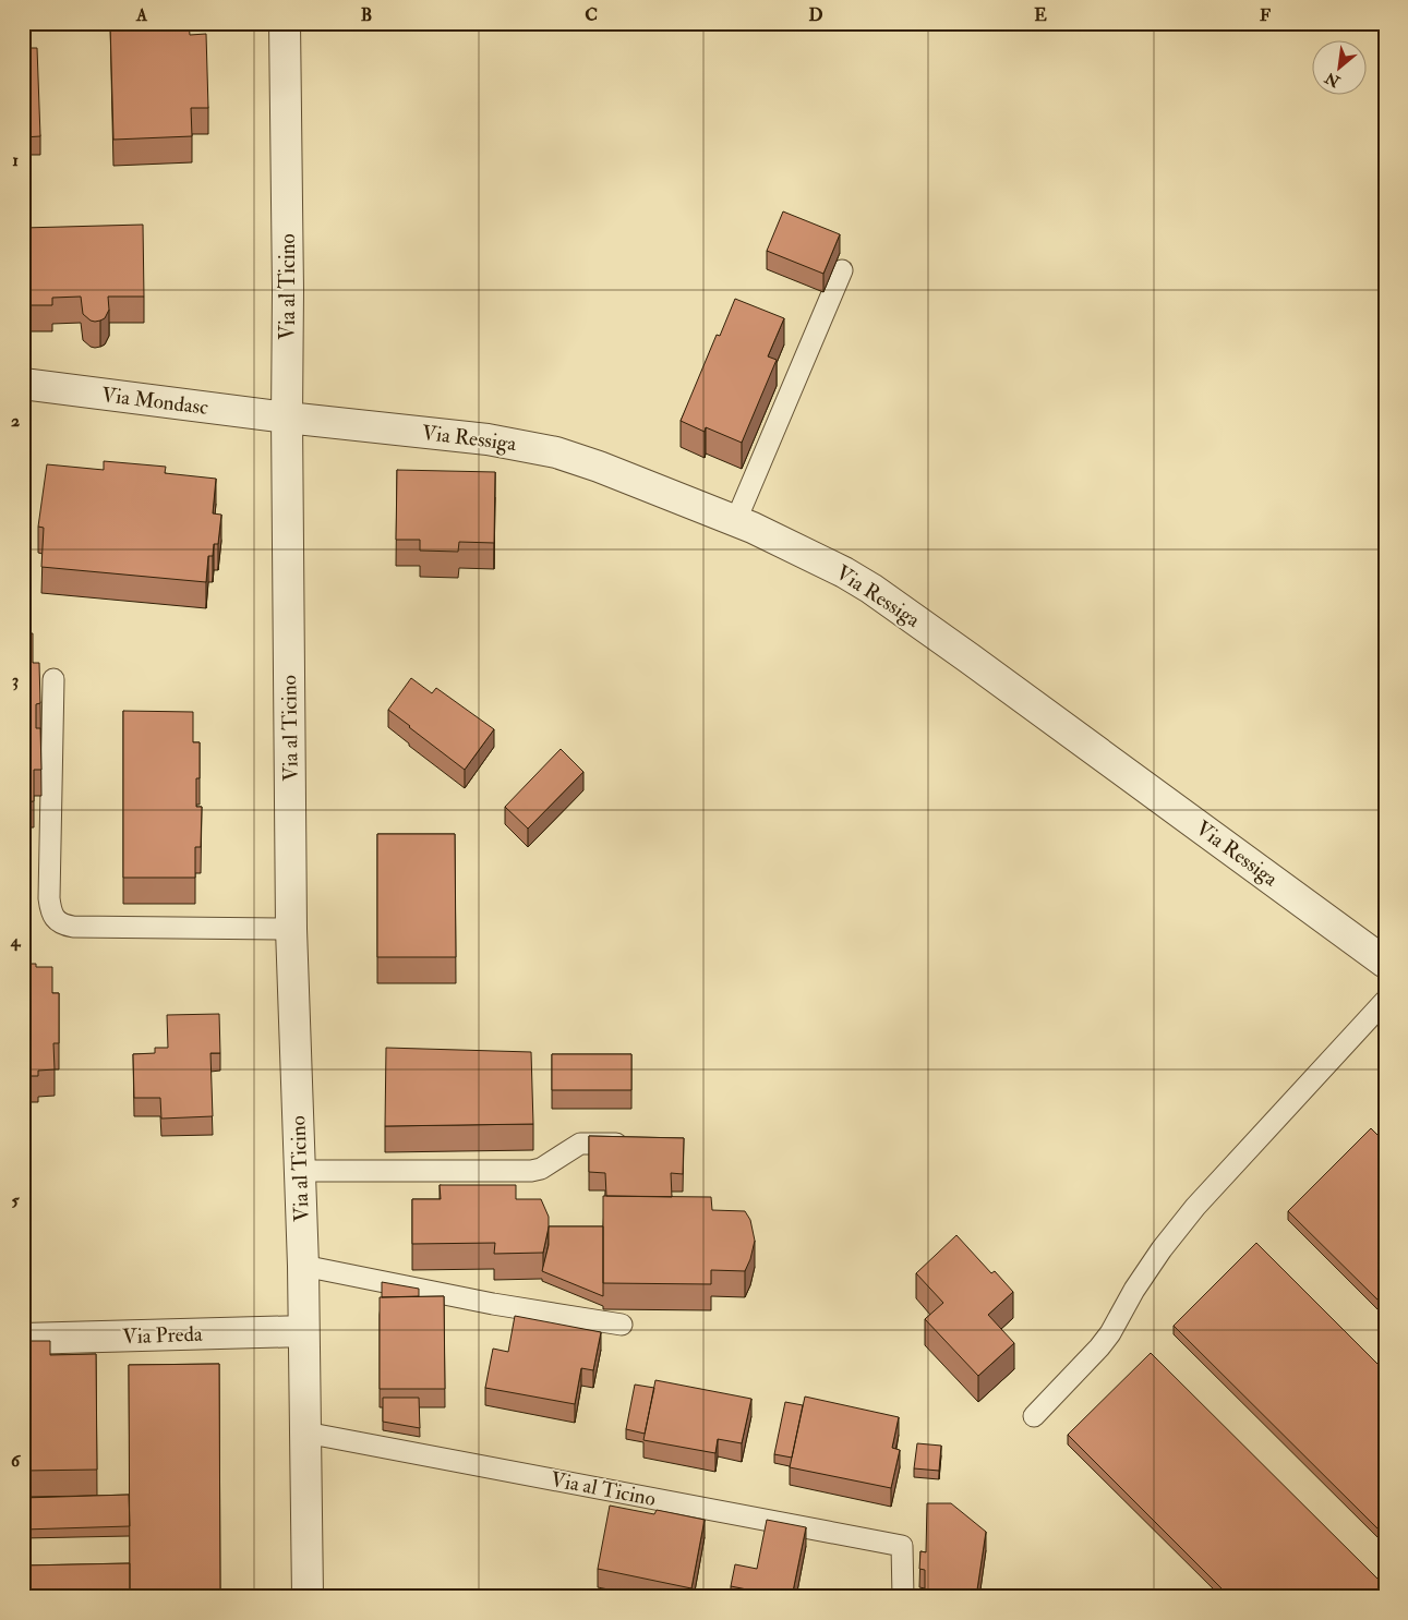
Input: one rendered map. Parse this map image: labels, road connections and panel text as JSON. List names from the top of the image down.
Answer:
{
  "streets": {
    "street": [
      "Via al Ticino",
      "Via Mondasc",
      "Via Ressiga",
      "Via Preda"
    ]
  },
  "crossings": [
    ["Via al Ticino", "Via Mondasc"],
    ["Via al Ticino", "Via Ressiga"],
    ["Via al Ticino", "Via Preda"],
    ["Via Mondasc", "Via Ressiga"]
  ],
  "north": "bottom left",
  "grid": {
    "columns": [
      "A",
      "B",
      "C",
      "D",
      "E",
      "F"
    ],
    "rows": [
      "1",
      "2",
      "3",
      "4",
      "5",
      "6"
    ]
  }
}
